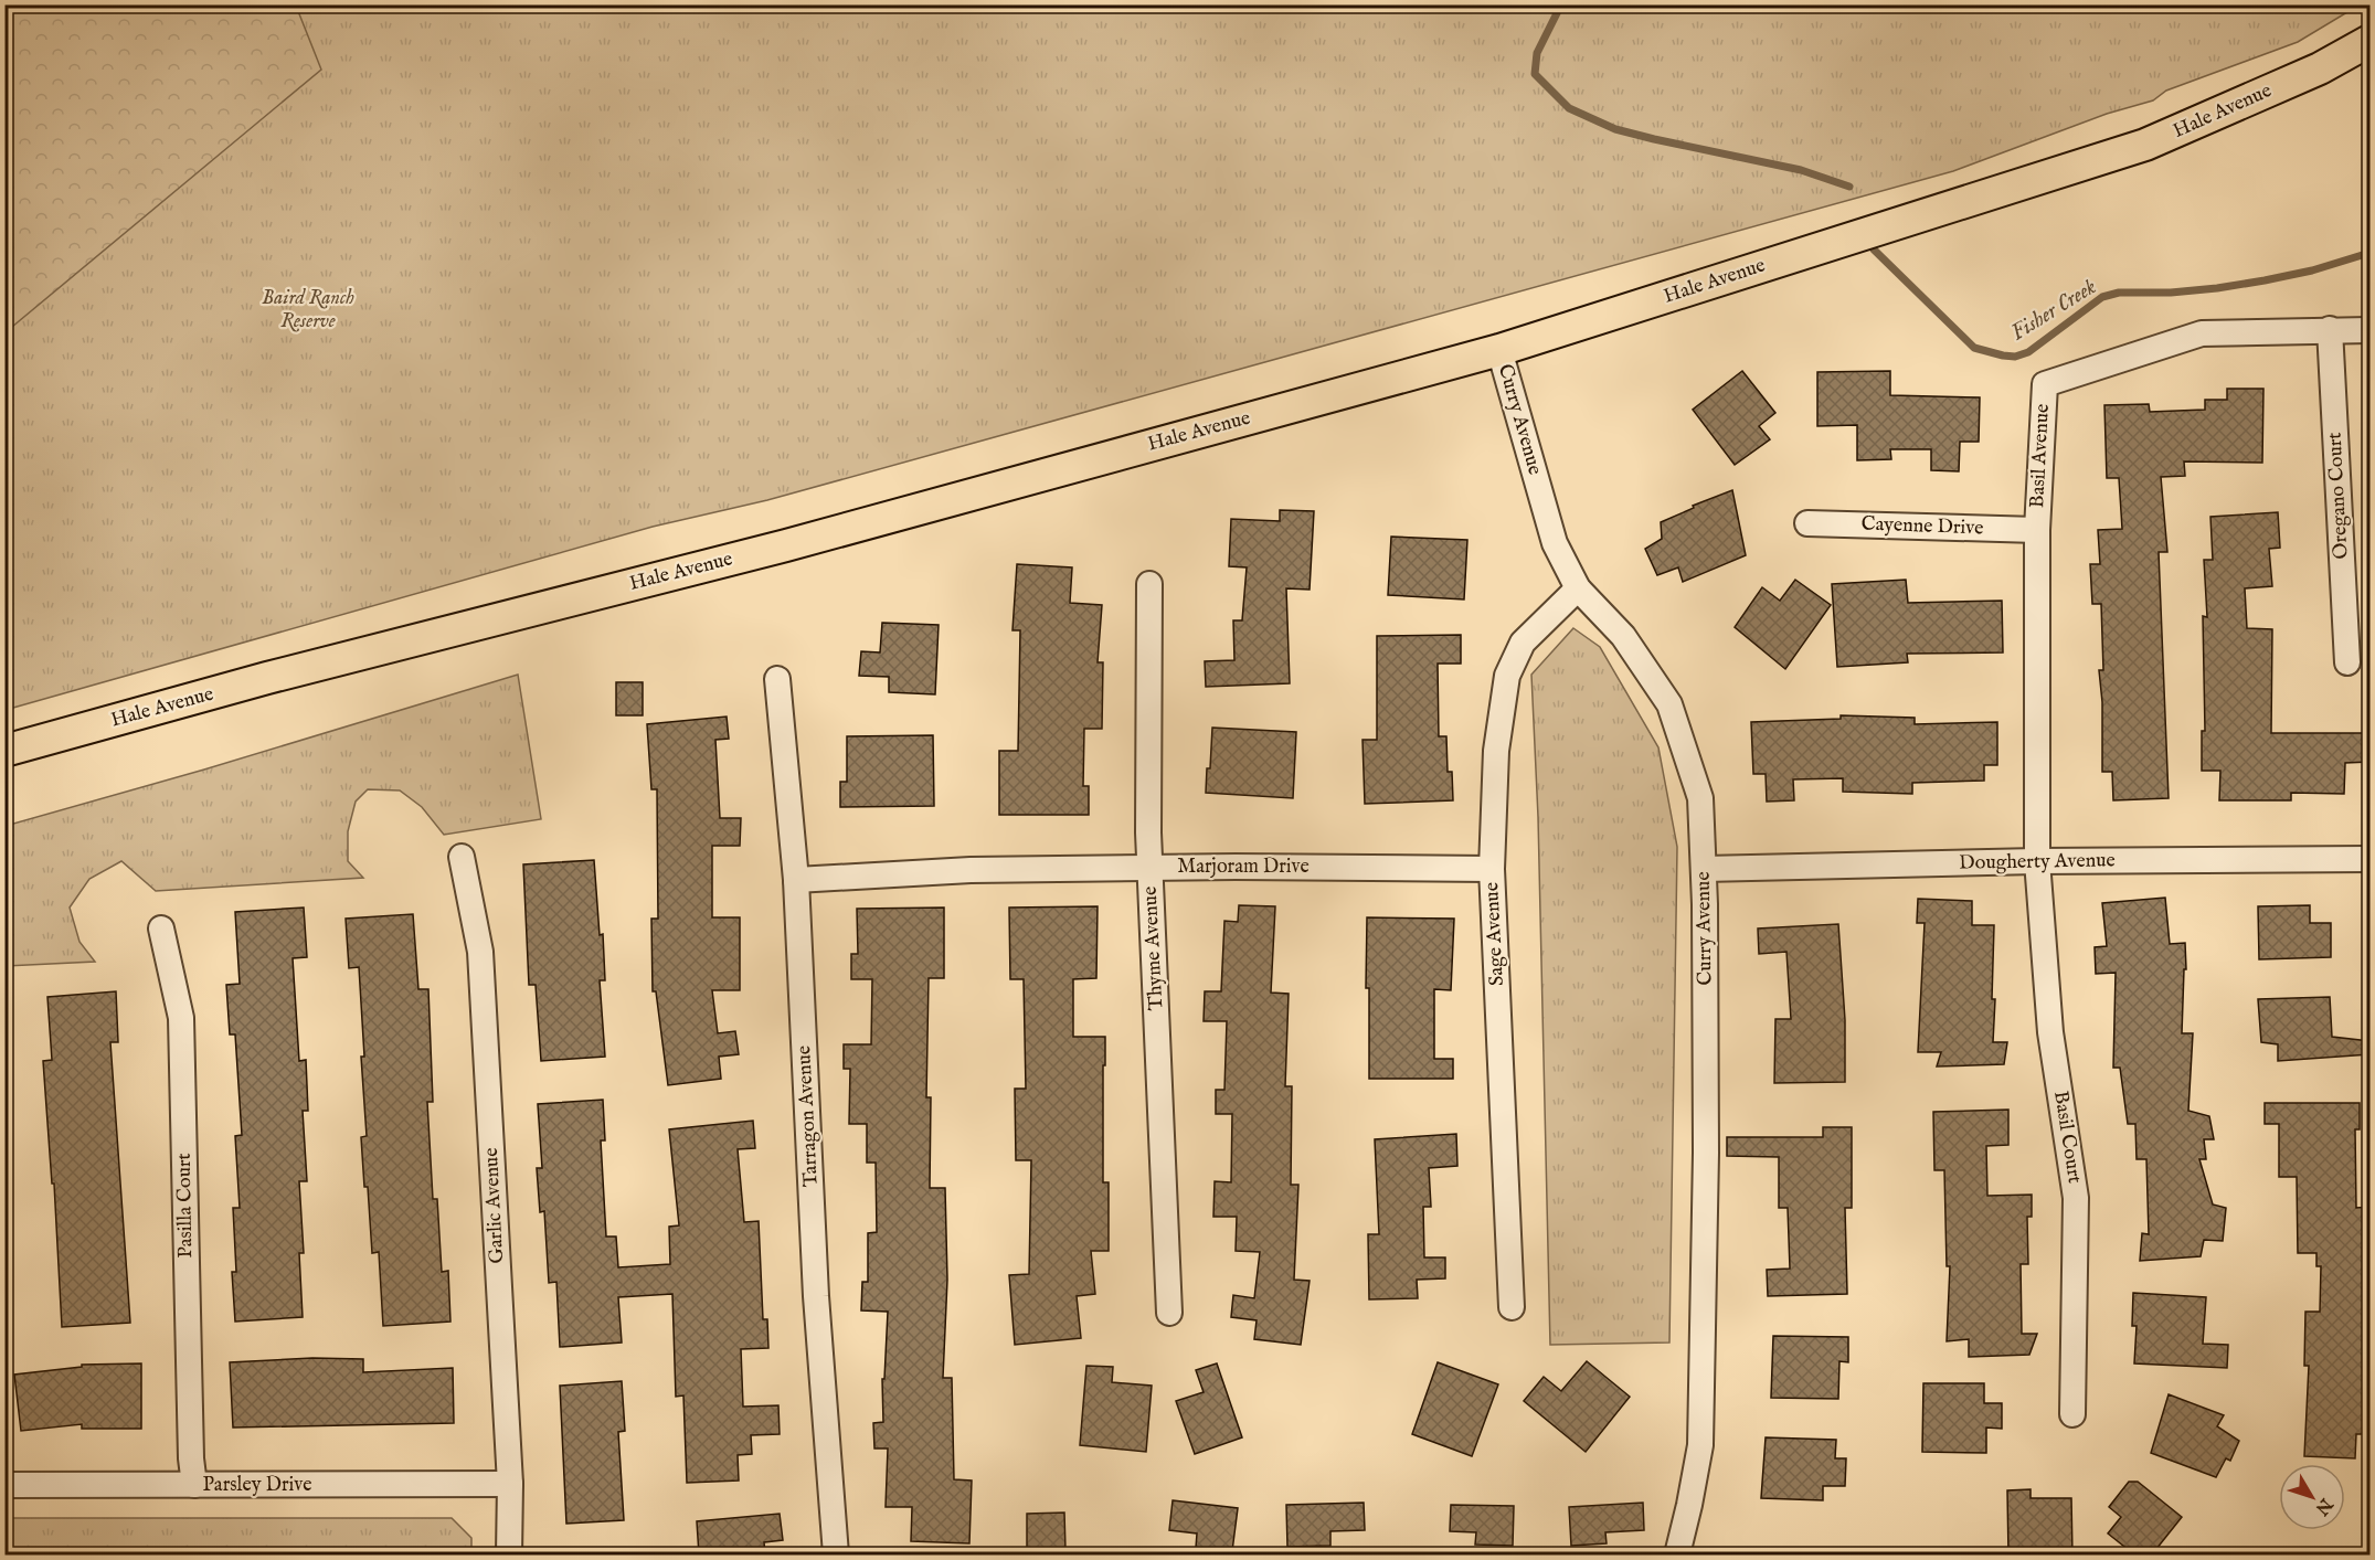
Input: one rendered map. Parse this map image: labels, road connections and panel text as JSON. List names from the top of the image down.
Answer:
{
  "streets": {
    "main road": ["Hale Avenue"],
    "street": [
      "Curry Avenue",
      "Basil Avenue",
      "Oregano Court",
      "Cayenne Drive",
      "Dougherty Avenue",
      "Marjoram Drive",
      "Sage Avenue",
      "Thyme Avenue",
      "Tarragon Avenue",
      "Basil Court",
      "Pasilla Court",
      "Garlic Avenue",
      "Parsley Drive"
    ]
  },
  "crossings": [
    ["Hale Avenue", "Curry Avenue"],
    ["Curry Avenue", "Dougherty Avenue"],
    ["Curry Avenue", "Sage Avenue"],
    ["Basil Avenue", "Oregano Court"],
    ["Basil Avenue", "Cayenne Drive"],
    ["Basil Avenue", "Dougherty Avenue"],
    ["Basil Avenue", "Basil Court"],
    ["Dougherty Avenue", "Basil Court"],
    ["Marjoram Drive", "Sage Avenue"],
    ["Marjoram Drive", "Thyme Avenue"],
    ["Marjoram Drive", "Tarragon Avenue"],
    ["Pasilla Court", "Parsley Drive"],
    ["Garlic Avenue", "Parsley Drive"]
  ],
  "water": ["Fisher Creek"],
  "parks": ["Baird Ranch Reserve"],
  "north": "bottom right"
}
